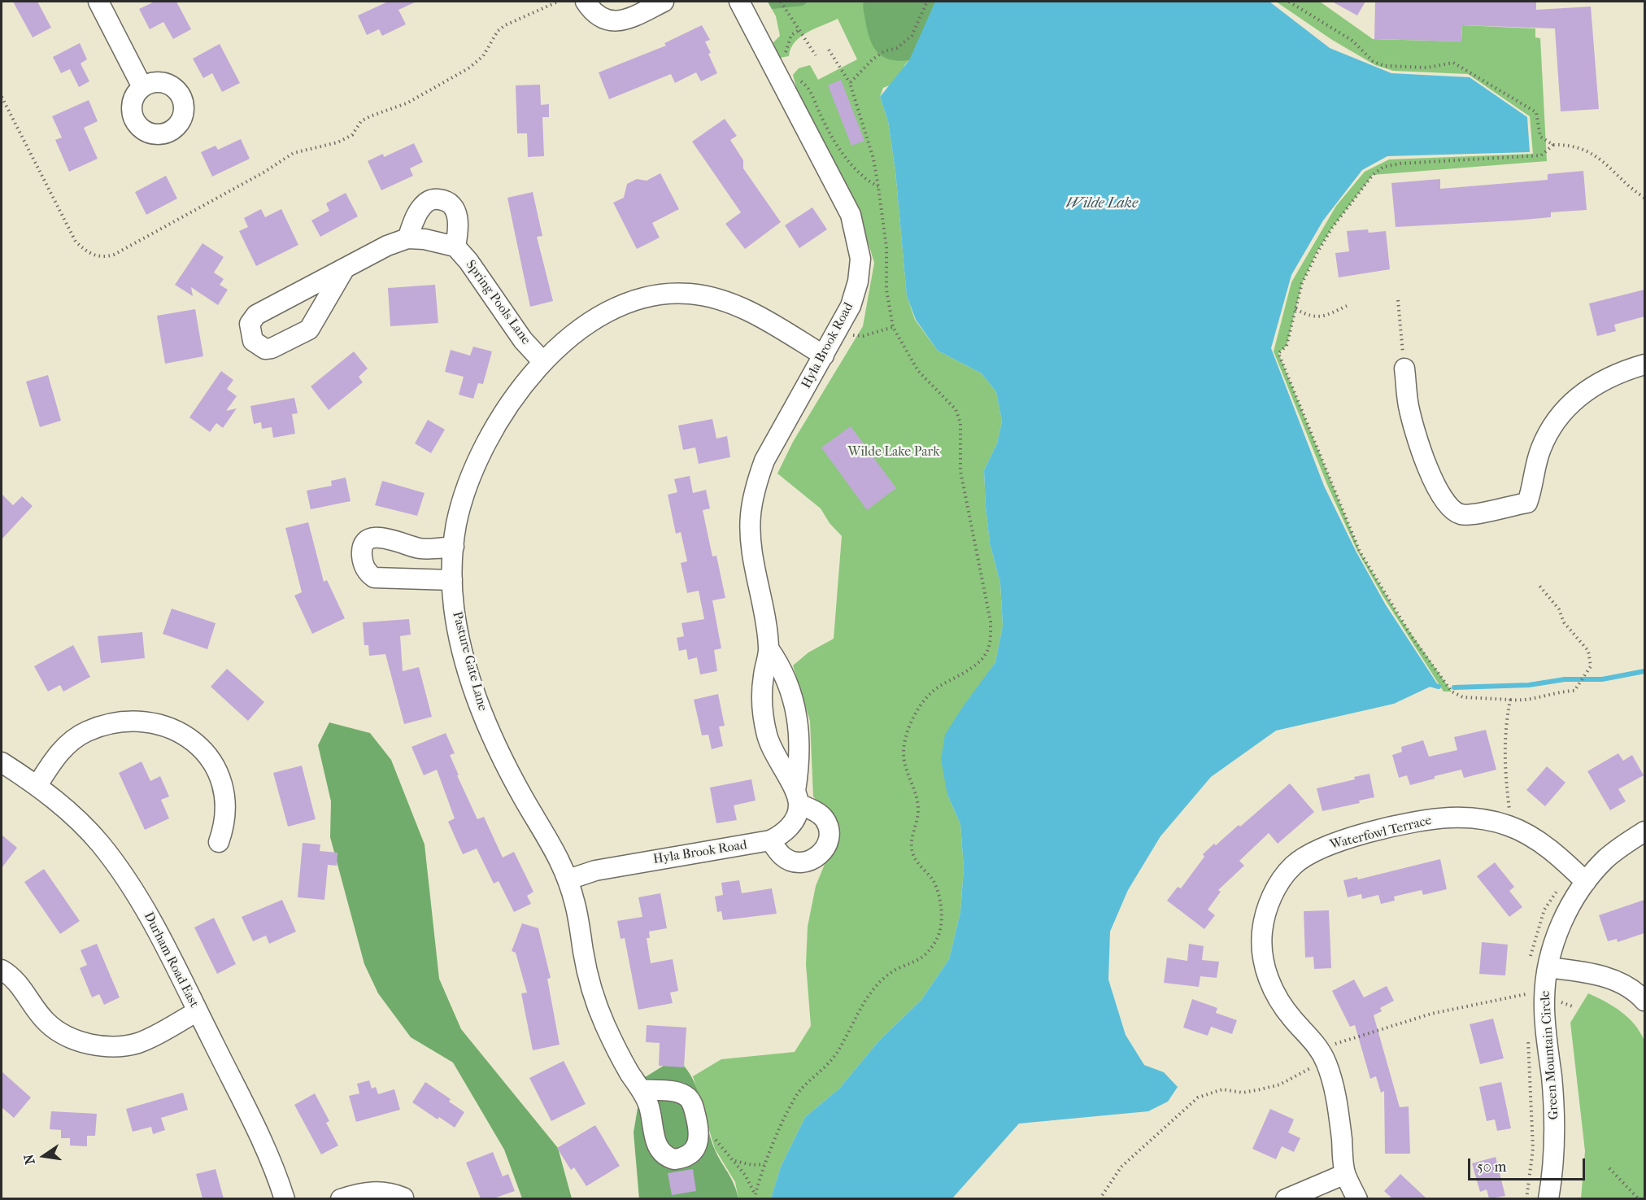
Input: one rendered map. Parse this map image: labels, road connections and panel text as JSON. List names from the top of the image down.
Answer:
{
  "streets": {
    "street": [
      "Spring Pools Lane",
      "Hyla Brook Road",
      "Pasture Gate Lane",
      "Waterfowl Terrace",
      "Durham Road East",
      "Green Mountain Circle"
    ]
  },
  "crossings": [
    ["Spring Pools Lane", "Pasture Gate Lane"],
    ["Hyla Brook Road", "Pasture Gate Lane"],
    ["Waterfowl Terrace", "Green Mountain Circle"]
  ],
  "water": ["Wilde Lake"],
  "parks": ["Wilde Lake Park"],
  "scale_bar": "50 m",
  "north": "left"
}
